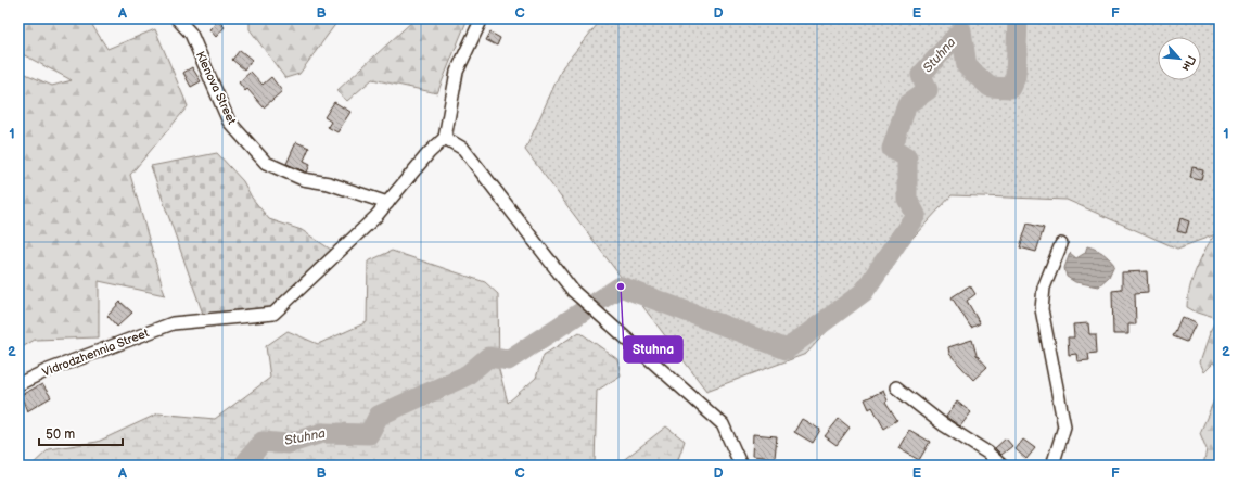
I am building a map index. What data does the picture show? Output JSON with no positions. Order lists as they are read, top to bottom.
{
  "streets": {
    "street": ["Klenova Street", "Vidrodzhennia Street"]
  },
  "crossings": [
    ["Klenova Street", "Vidrodzhennia Street"]
  ],
  "water": ["Stuhna"],
  "places": ["Stuhna"],
  "scale_bar": "50 m",
  "north": "bottom right",
  "grid": {
    "columns": [
      "A",
      "B",
      "C",
      "D",
      "E",
      "F"
    ],
    "rows": ["1", "2"]
  }
}
